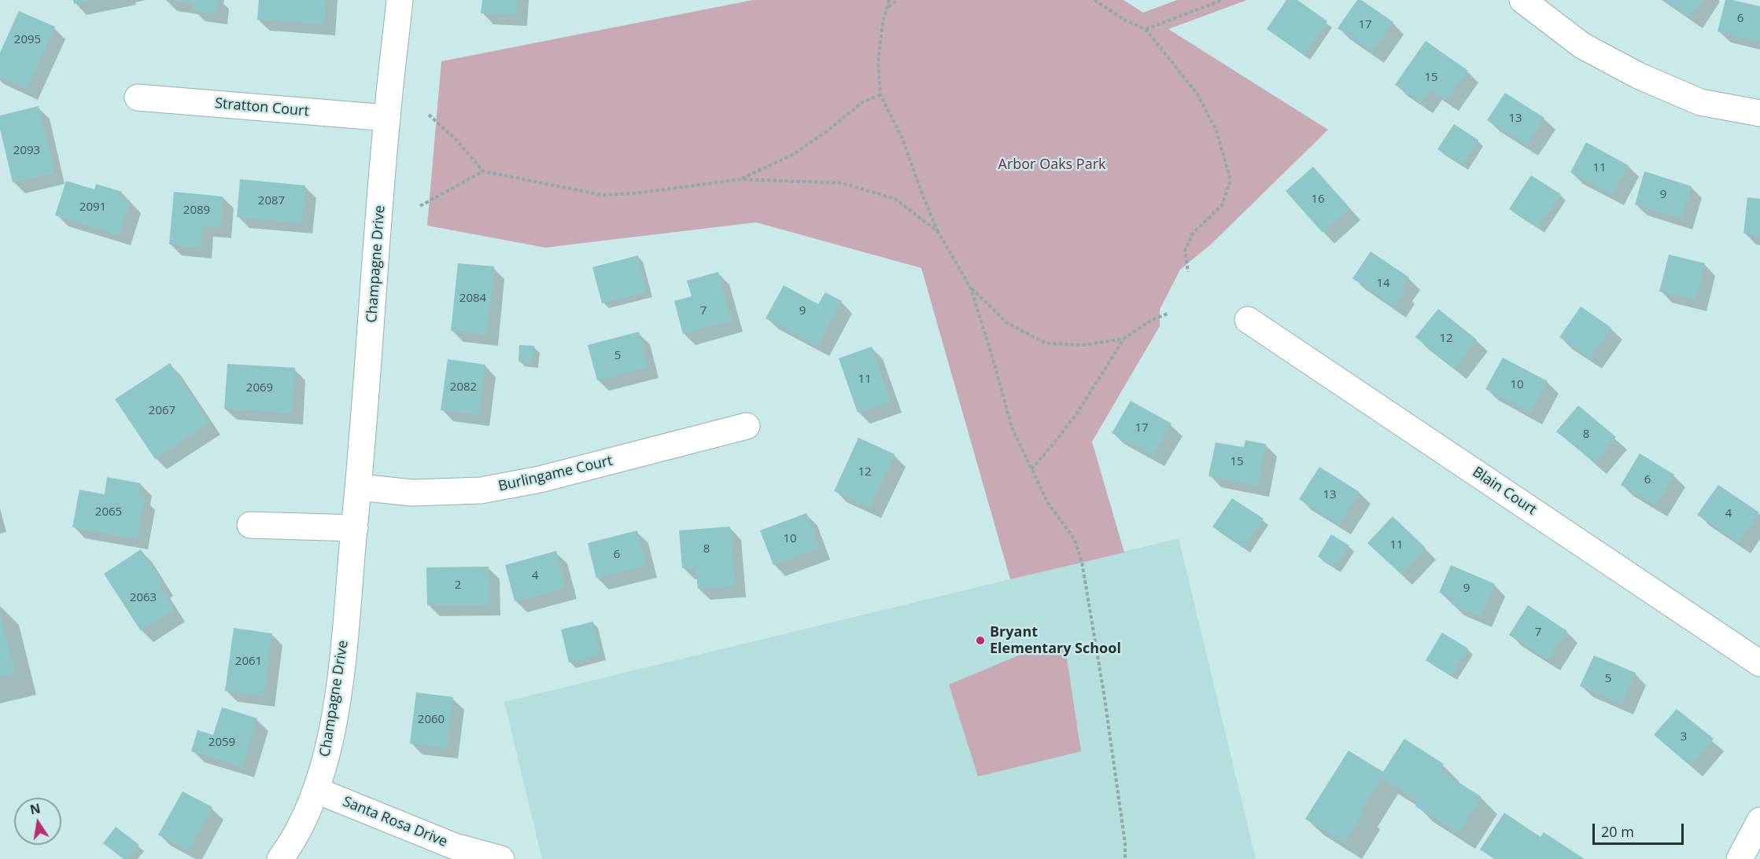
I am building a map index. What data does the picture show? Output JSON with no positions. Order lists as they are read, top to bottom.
{
  "streets": {
    "street": [
      "Stratton Court",
      "Champagne Drive",
      "Burlingame Court",
      "Blain Court",
      "Santa Rosa Drive"
    ]
  },
  "crossings": [
    ["Stratton Court", "Champagne Drive"],
    ["Champagne Drive", "Burlingame Court"],
    ["Champagne Drive", "Santa Rosa Drive"]
  ],
  "parks": ["Arbor Oaks Park"],
  "places": ["Bryant Elementary School"],
  "house_numbers": [
    "6",
    "17",
    "2095",
    "15",
    "13",
    "2093",
    "11",
    "9",
    "16",
    "2087",
    "2091",
    "2089",
    "14",
    "2084",
    "7",
    "9",
    "12",
    "5",
    "11",
    "10",
    "2082",
    "2069",
    "2067",
    "17",
    "8",
    "15",
    "12",
    "6",
    "13",
    "2065",
    "4",
    "10",
    "11",
    "8",
    "6",
    "4",
    "2",
    "9",
    "2063",
    "7",
    "2061",
    "5",
    "2060",
    "3",
    "2059"
  ],
  "scale_bar": "20 m",
  "north": "top"
}
